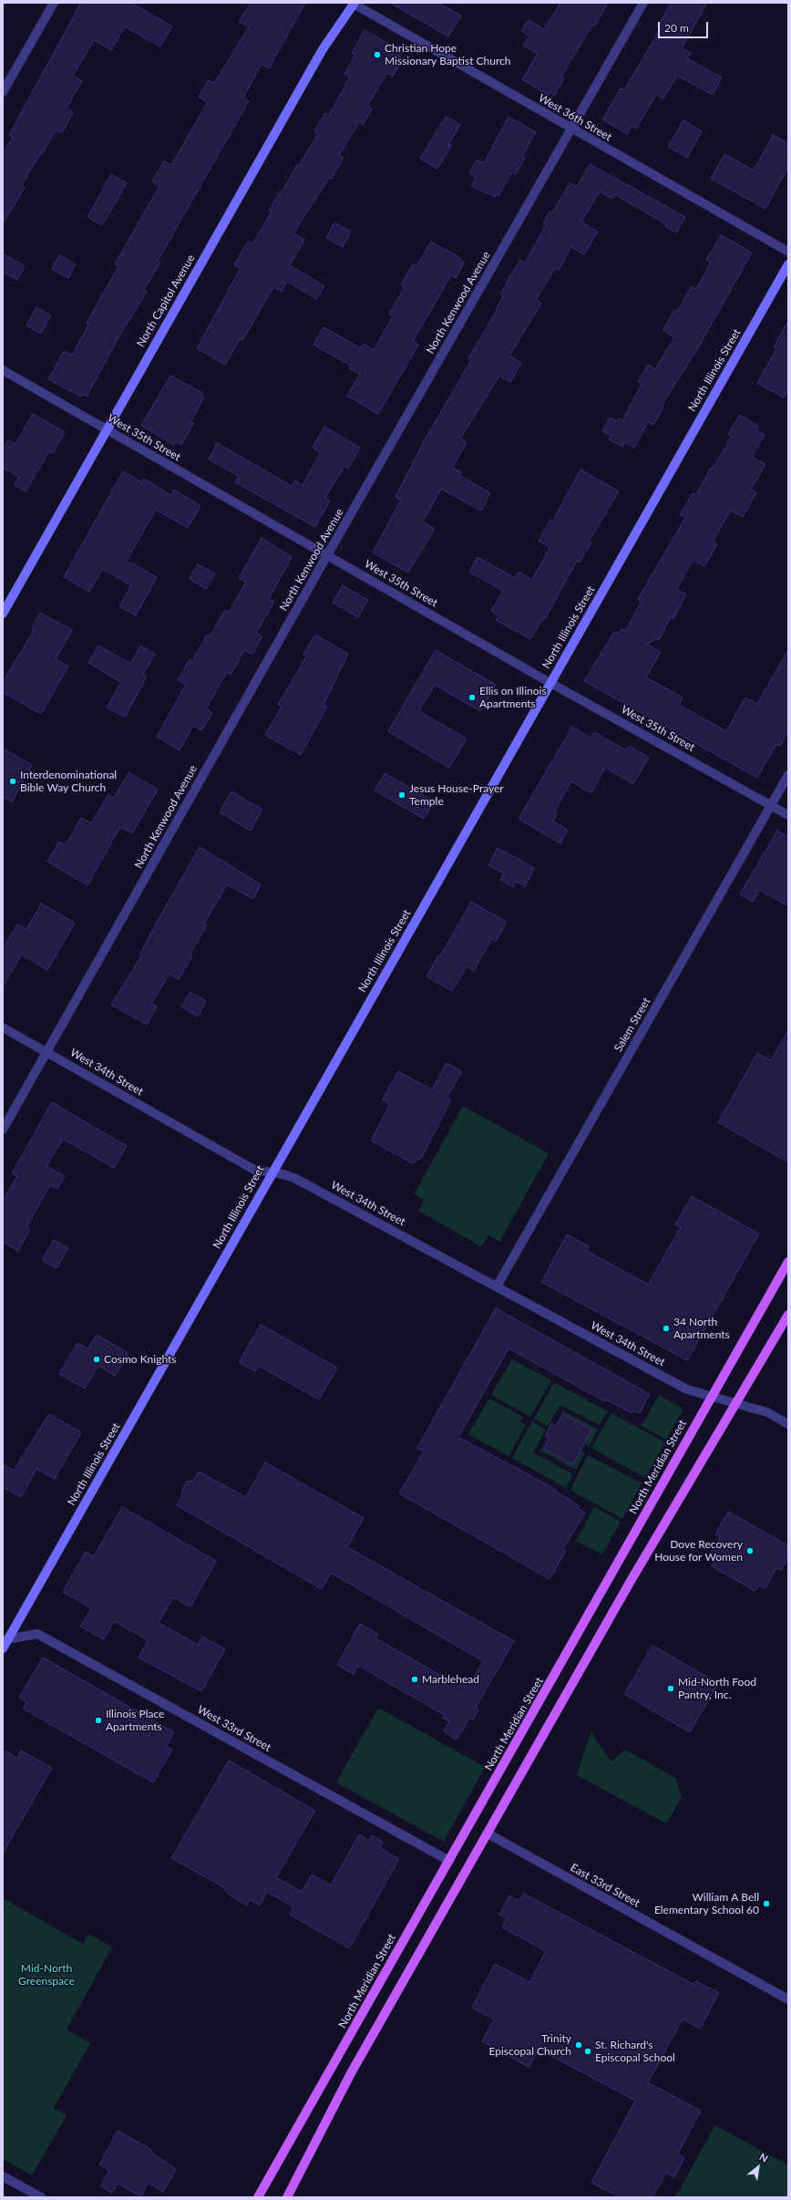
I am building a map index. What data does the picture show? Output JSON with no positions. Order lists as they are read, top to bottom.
{
  "streets": {
    "main road": ["North Capitol Avenue", "North Illinois Street", "North Meridian Street"],
    "street": [
      "West 36th Street",
      "North Kenwood Avenue",
      "West 35th Street",
      "Salem Street",
      "West 34th Street",
      "West 33rd Street",
      "East 33rd Street"
    ]
  },
  "crossings": [
    ["West 36th Street", "North Capitol Avenue"],
    ["West 36th Street", "North Kenwood Avenue"],
    ["North Capitol Avenue", "West 35th Street"],
    ["North Kenwood Avenue", "West 35th Street"],
    ["North Kenwood Avenue", "West 34th Street"],
    ["North Illinois Street", "West 35th Street"],
    ["North Illinois Street", "West 34th Street"],
    ["North Illinois Street", "West 33rd Street"],
    ["West 35th Street", "Salem Street"],
    ["Salem Street", "West 34th Street"],
    ["West 34th Street", "North Meridian Street"],
    ["North Meridian Street", "West 33rd Street"]
  ],
  "parks": ["Mid-North Greenspace"],
  "places": [
    "Christian Hope Missionary Baptist Church",
    "Ellis on Illinois Apartments",
    "Interdenominational Bible Way Church",
    "Jesus House-Prayer Temple",
    "34 North Apartments",
    "Cosmo Knights",
    "Dove Recovery House for Women",
    "Marblehead",
    "Mid-North Food Pantry, Inc.",
    "Illinois Place Apartments",
    "William A Bell Elementary School 60",
    "Trinity Episcopal Church",
    "St. Richard's Episcopal School"
  ],
  "scale_bar": "20 m",
  "north": "top right"
}
